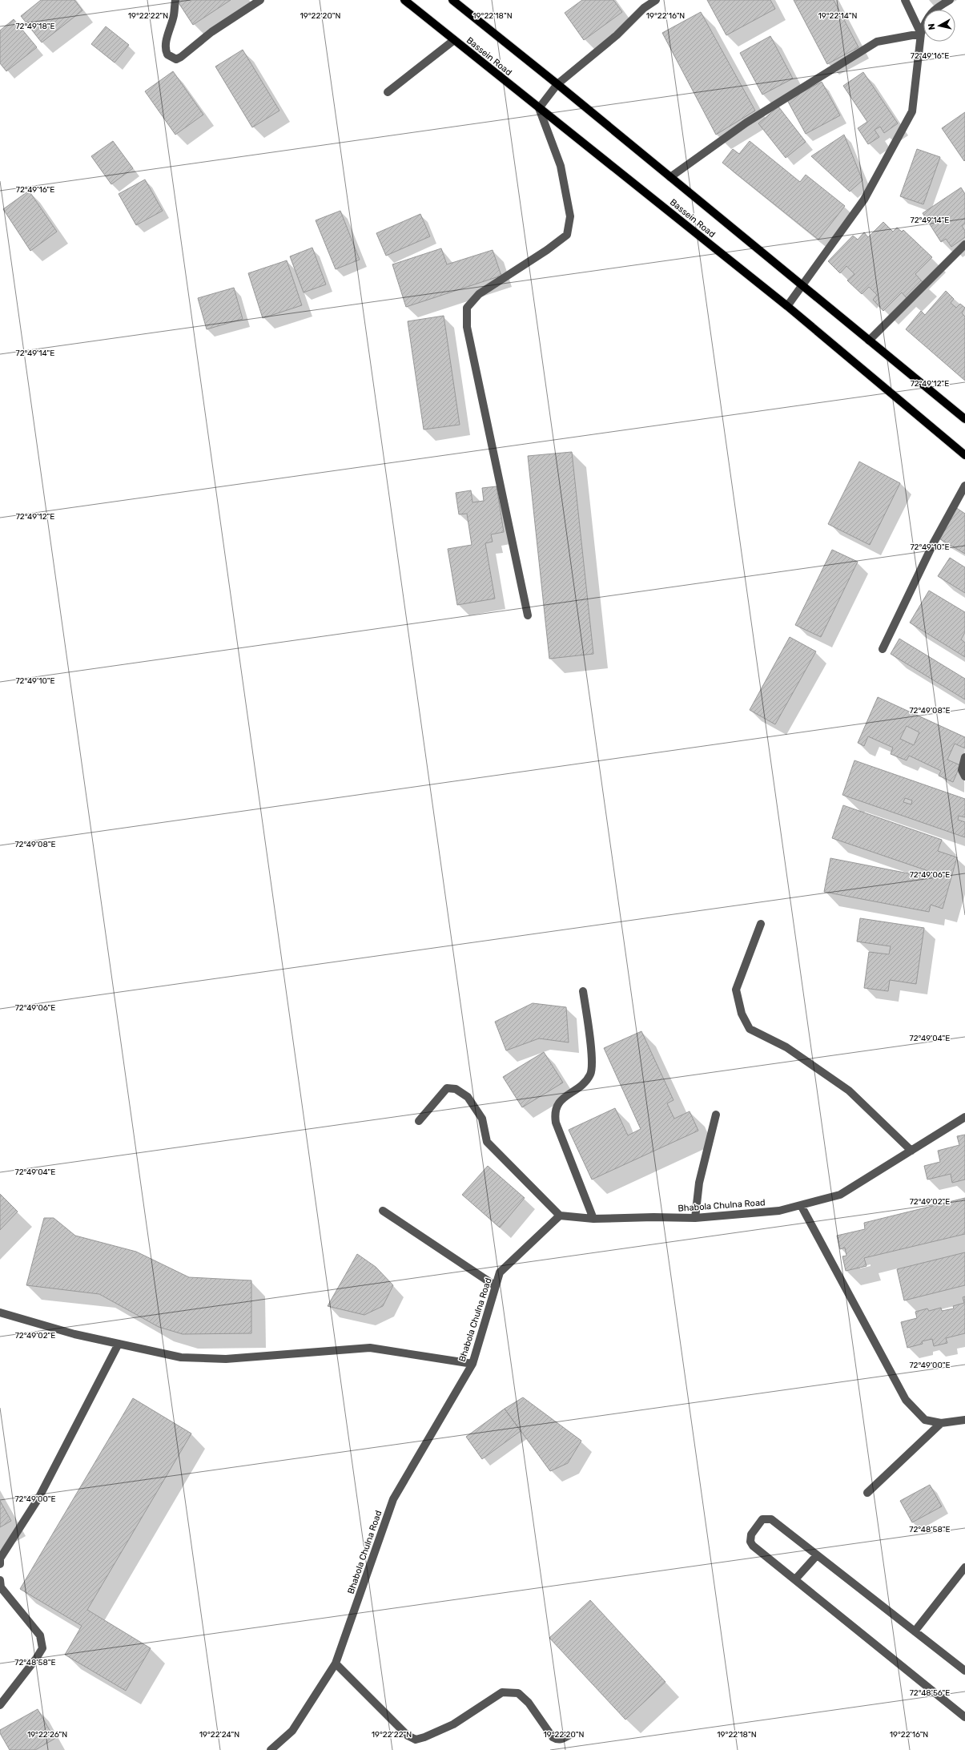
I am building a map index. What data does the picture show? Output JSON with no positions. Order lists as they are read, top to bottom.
{
  "streets": {
    "main road": ["Bassein Road"],
    "street": ["Bhabola Chulna Road"]
  },
  "north": "left",
  "coordinates": [
    "19°22'22\"N",
    "19°22'20\"N",
    "19°22'18\"N",
    "19°22'16\"N",
    "19°22'14\"N",
    "72°49'18\"E",
    "72°49'16\"E",
    "72°49'14\"E",
    "72°49'12\"E",
    "72°49'10\"E",
    "72°49'08\"E",
    "72°49'06\"E",
    "72°49'04\"E",
    "72°49'02\"E",
    "72°49'00\"E",
    "72°48'58\"E",
    "72°48'56\"E",
    "19°22'26\"N",
    "19°22'24\"N"
  ]
}
